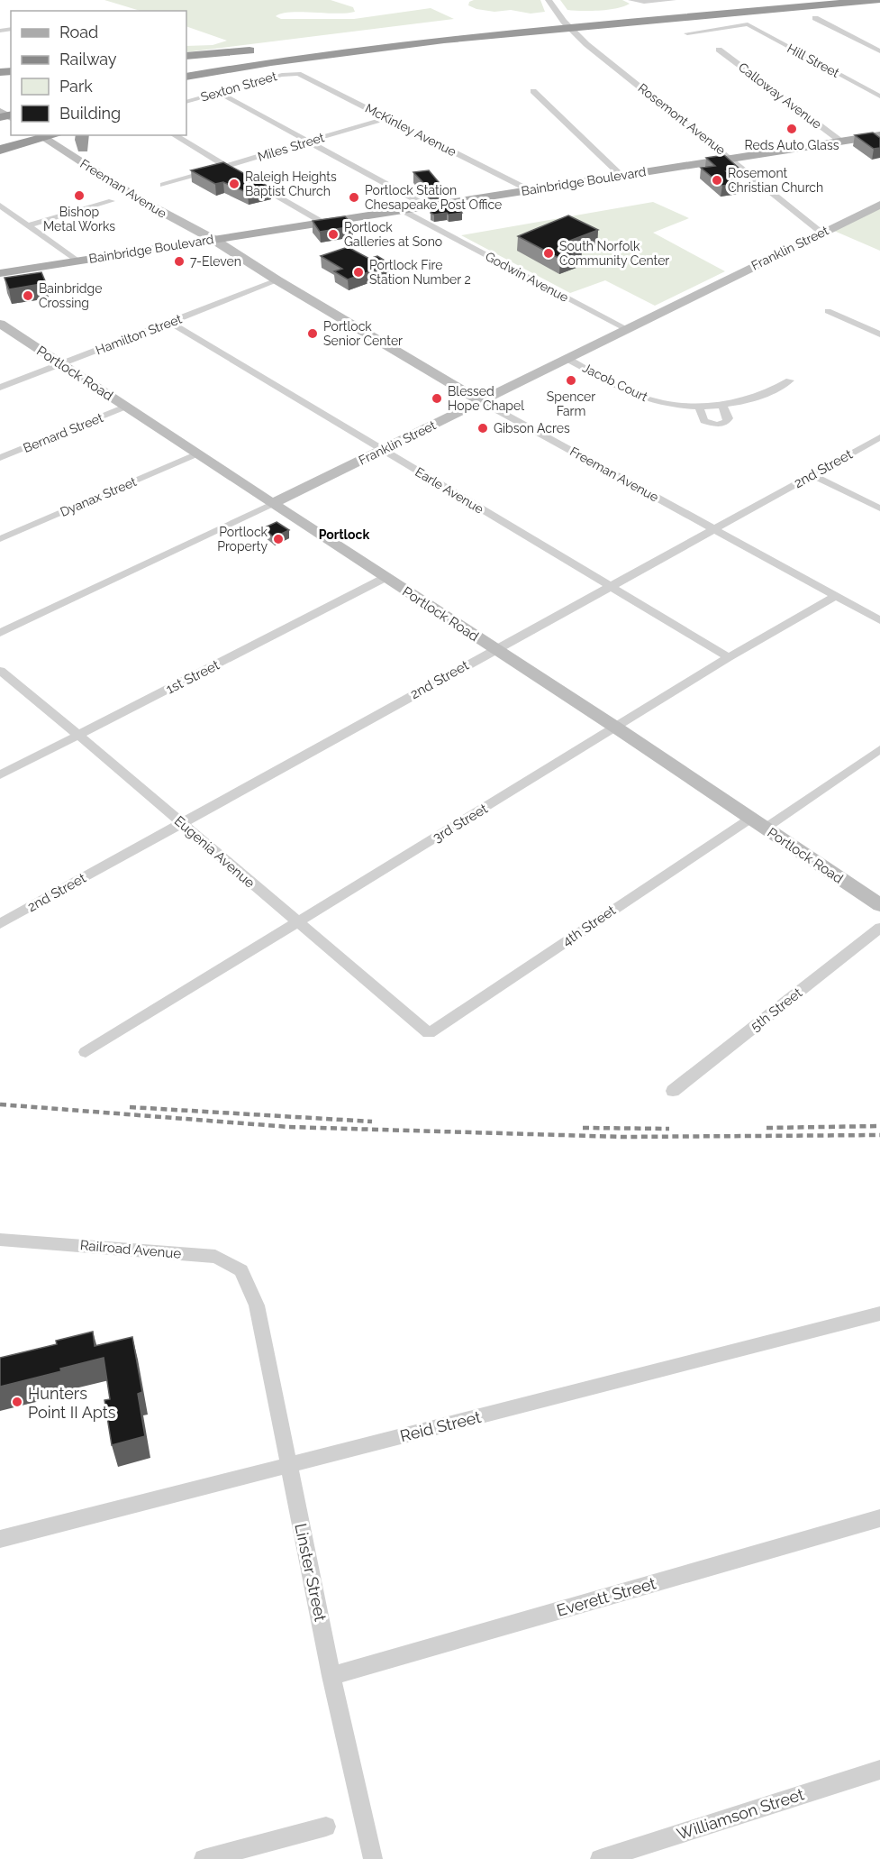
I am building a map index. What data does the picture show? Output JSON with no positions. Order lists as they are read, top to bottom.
{
  "streets": {
    "main road": [
      "Bainbridge Boulevard",
      "Freeman Avenue",
      "Franklin Street",
      "Portlock Road"
    ],
    "street": [
      "Hill Street",
      "Sexton Street",
      "Calloway Avenue",
      "Rosemont Avenue",
      "McKinley Avenue",
      "Miles Street",
      "Godwin Avenue",
      "Hamilton Street",
      "Jacob Court",
      "Bernard Street",
      "2nd Street",
      "Earle Avenue",
      "Dyanax Street",
      "1st Street",
      "3rd Street",
      "Eugenia Avenue",
      "4th Street",
      "5th Street",
      "Railroad Avenue",
      "Reid Street",
      "Linster Street",
      "Everett Street",
      "Williamson Street"
    ]
  },
  "crossings": [
    ["Sexton Street", "McKinley Avenue"],
    ["Calloway Avenue", "Bainbridge Boulevard"],
    ["Rosemont Avenue", "Bainbridge Boulevard"],
    ["Rosemont Avenue", "Franklin Street"],
    ["McKinley Avenue", "Miles Street"],
    ["McKinley Avenue", "Bainbridge Boulevard"],
    ["Bainbridge Boulevard", "Freeman Avenue"],
    ["Bainbridge Boulevard", "Godwin Avenue"],
    ["Freeman Avenue", "Franklin Street"],
    ["Freeman Avenue", "Hamilton Street"],
    ["Freeman Avenue", "2nd Street"],
    ["Freeman Avenue", "3rd Street"],
    ["Franklin Street", "Godwin Avenue"],
    ["Franklin Street", "Portlock Road"],
    ["Franklin Street", "Jacob Court"],
    ["Franklin Street", "Earle Avenue"],
    ["Hamilton Street", "Portlock Road"],
    ["Hamilton Street", "Earle Avenue"],
    ["Portlock Road", "Bernard Street"],
    ["Portlock Road", "2nd Street"],
    ["Portlock Road", "Dyanax Street"],
    ["Portlock Road", "1st Street"],
    ["Portlock Road", "3rd Street"],
    ["Portlock Road", "4th Street"],
    ["2nd Street", "Earle Avenue"],
    ["2nd Street", "Eugenia Avenue"],
    ["Earle Avenue", "3rd Street"],
    ["1st Street", "Eugenia Avenue"],
    ["3rd Street", "Eugenia Avenue"],
    ["Eugenia Avenue", "4th Street"],
    ["Railroad Avenue", "Linster Street"],
    ["Reid Street", "Linster Street"],
    ["Linster Street", "Everett Street"]
  ],
  "districts": ["Portlock"],
  "places": [
    "Reds Auto Glass",
    "Rosemont Christian Church",
    "Raleigh Heights Baptist Church",
    "Bishop Metal Works",
    "Portlock Station Chesapeake Post Office",
    "Portlock Galleries at Sono",
    "South Norfolk Community Center",
    "7-Eleven",
    "Portlock Fire Station Number 2",
    "Bainbridge Crossing",
    "Portlock Senior Center",
    "Spencer Farm",
    "Blessed Hope Chapel",
    "Gibson Acres",
    "Portlock Property",
    "Hunters Point II Apts"
  ],
  "legend": [
    "Road",
    "Railway",
    "Park",
    "Building"
  ]
}
